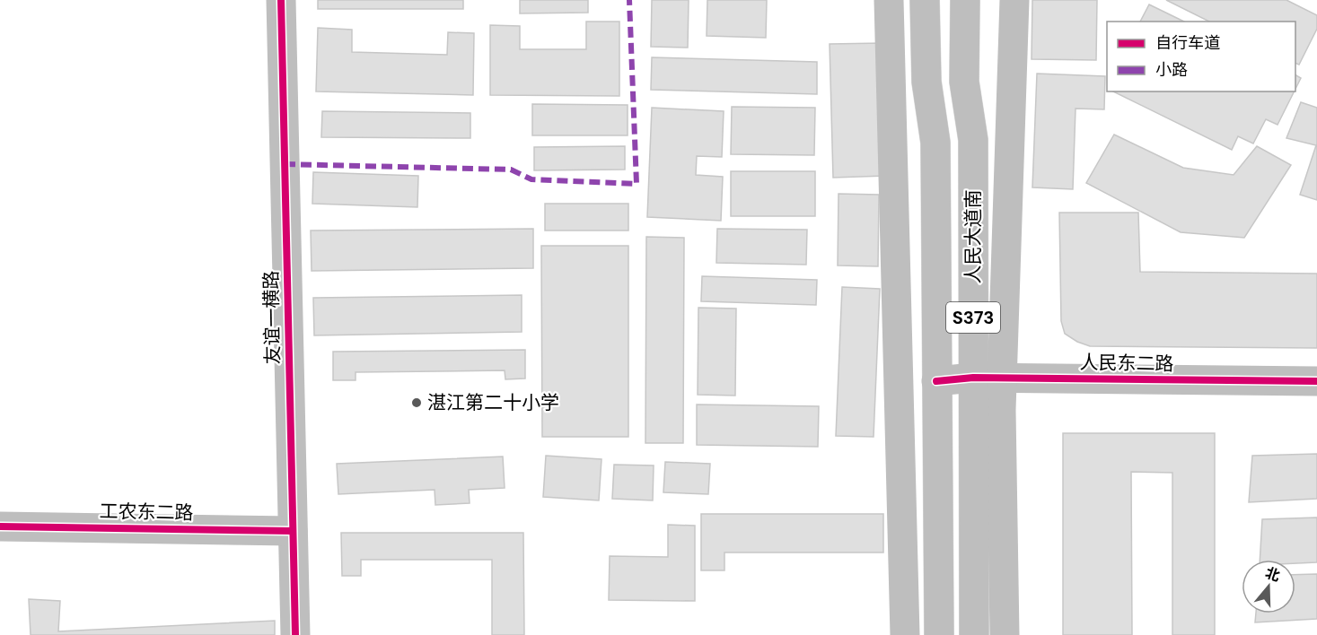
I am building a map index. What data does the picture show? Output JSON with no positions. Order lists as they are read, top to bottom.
{
  "streets": {
    "street": [
      "人民大道南",
      "友谊一横路",
      "S373",
      "人民东二路",
      "工农东二路"
    ]
  },
  "crossings": [
    ["人民大道南", "人民东二路"],
    ["友谊一横路", "工农东二路"]
  ],
  "places": ["湛江第二十小学"],
  "legend": ["自行车道", "小路"],
  "north": "top"
}
